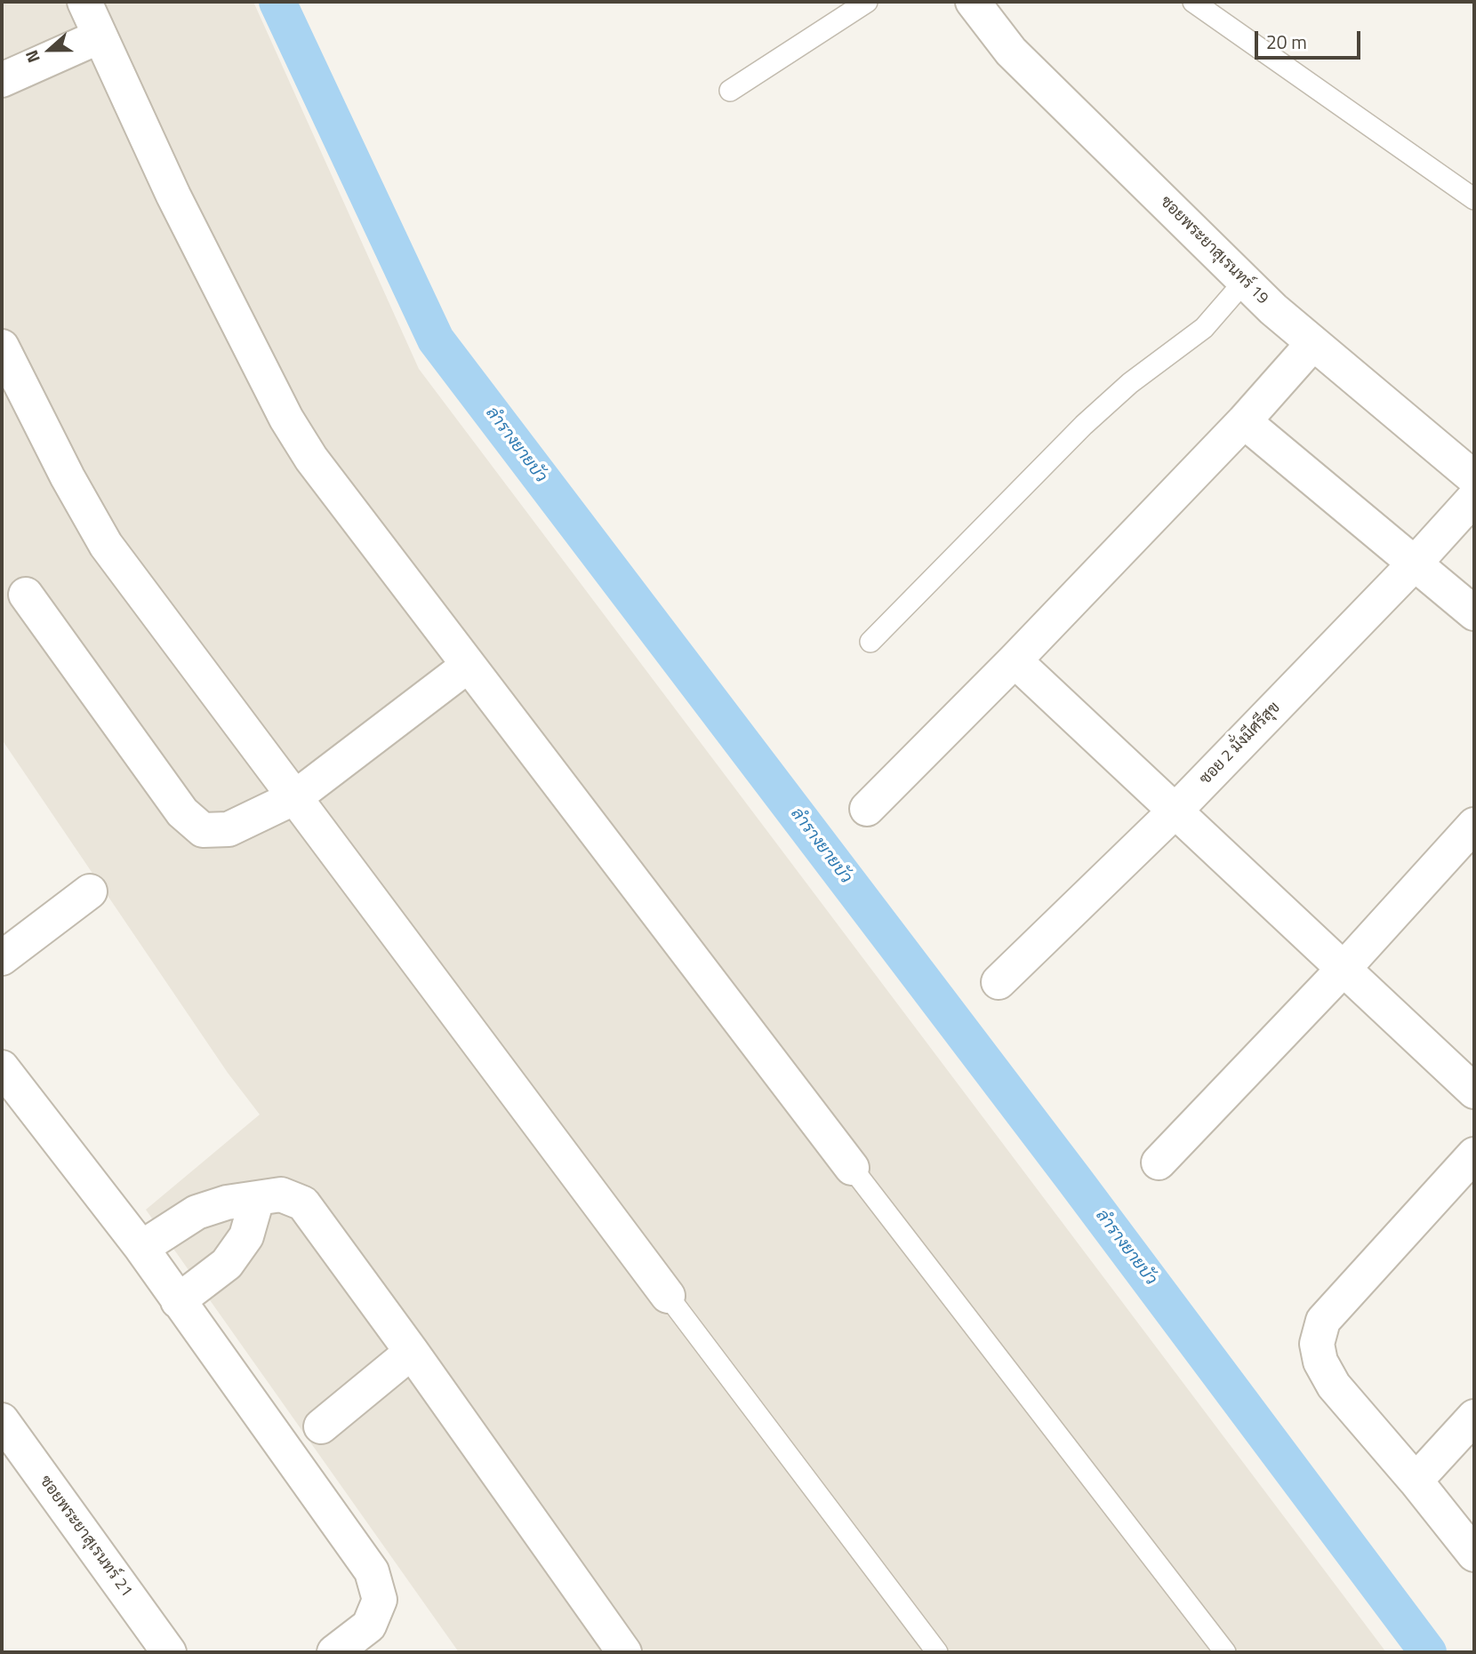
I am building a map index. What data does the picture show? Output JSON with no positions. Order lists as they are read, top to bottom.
{
  "streets": {
    "street": ["ซอยพระยาสุเรนทร์ 19", "ซอย 2 มั่งมีศรีสุข", "ซอยพระยาสุเรนทร์ 21"]
  },
  "water": ["ลำรางยายบัว"],
  "scale_bar": "20 m",
  "north": "left"
}
